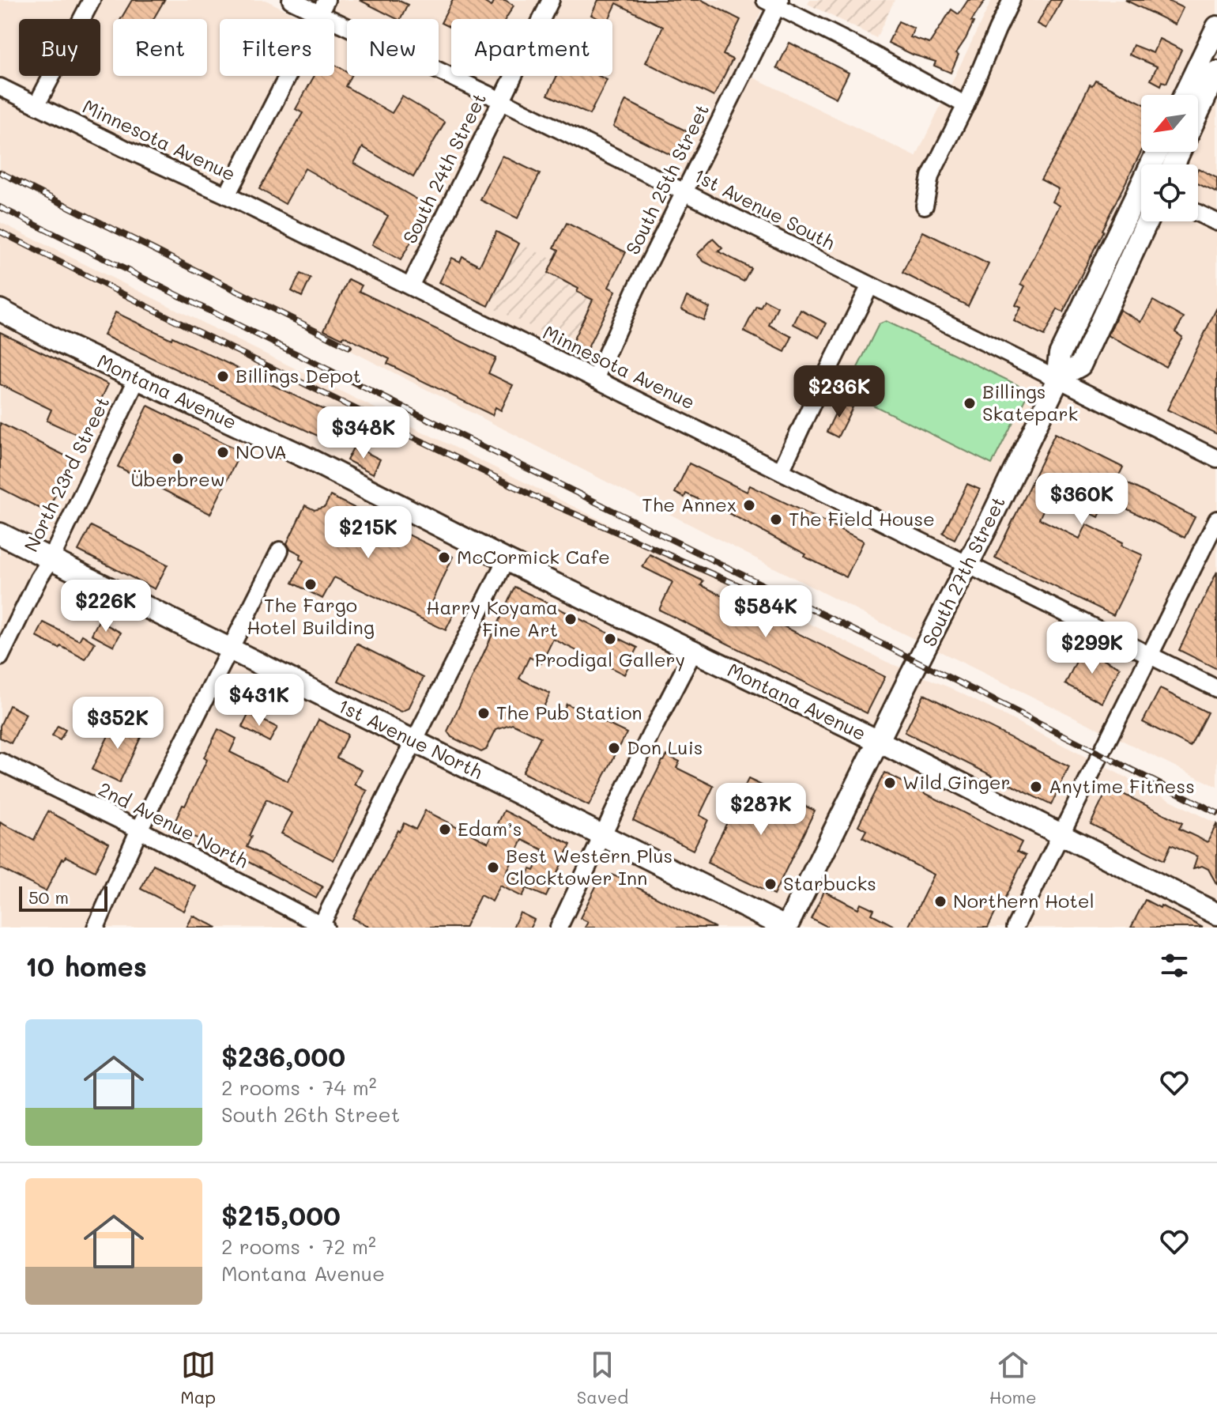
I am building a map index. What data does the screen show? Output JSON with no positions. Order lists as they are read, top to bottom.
{
  "streets": {
    "main road": ["Montana Avenue", "South 27th Street", "1st Avenue North"],
    "street": [
      "Minnesota Avenue",
      "South 24th Street",
      "South 25th Street",
      "1st Avenue South",
      "North 23rd Street",
      "2nd Avenue North"
    ]
  },
  "crossings": [
    ["Minnesota Avenue", "South 24th Street"],
    ["Minnesota Avenue", "South 25th Street"],
    ["Minnesota Avenue", "South 27th Street"],
    ["South 24th Street", "1st Avenue South"],
    ["South 25th Street", "1st Avenue South"],
    ["1st Avenue South", "South 27th Street"],
    ["Montana Avenue", "North 23rd Street"],
    ["Montana Avenue", "South 27th Street"],
    ["North 23rd Street", "1st Avenue North"],
    ["South 27th Street", "1st Avenue North"]
  ],
  "places": [
    "Billings Depot",
    "Billings Skatepark",
    "NOVA",
    "Überbrew",
    "The Annex",
    "The Field House",
    "McCormick Cafe",
    "The Fargo Hotel Building",
    "Harry Koyama Fine Art",
    "Prodigal Gallery",
    "The Pub Station",
    "Don Luis",
    "Wild Ginger",
    "Anytime Fitness",
    "Edam’s",
    "Best Western Plus Clocktower Inn",
    "Starbucks",
    "Northern Hotel"
  ],
  "scale_bar": "50 m",
  "north": "bottom left",
  "page": {
    "chip": [
      "Buy",
      "Rent",
      "Filters",
      "New",
      "Apartment"
    ],
    "price": [
      "$236K",
      "$348K",
      "$360K",
      "$215K",
      "$226K",
      "$584K",
      "$299K",
      "$431K",
      "$352K",
      "$287K"
    ],
    "scale": "50 m",
    "heading": "10 homes",
    "list": [
      {
        "name": "$236,000",
        "note": "2 rooms · 74 m² · South 26th Street"
      },
      {
        "name": "$215,000",
        "note": "2 rooms · 72 m² · Montana Avenue"
      }
    ],
    "tabs": ["Map", "Saved", "Home"]
  }
}
